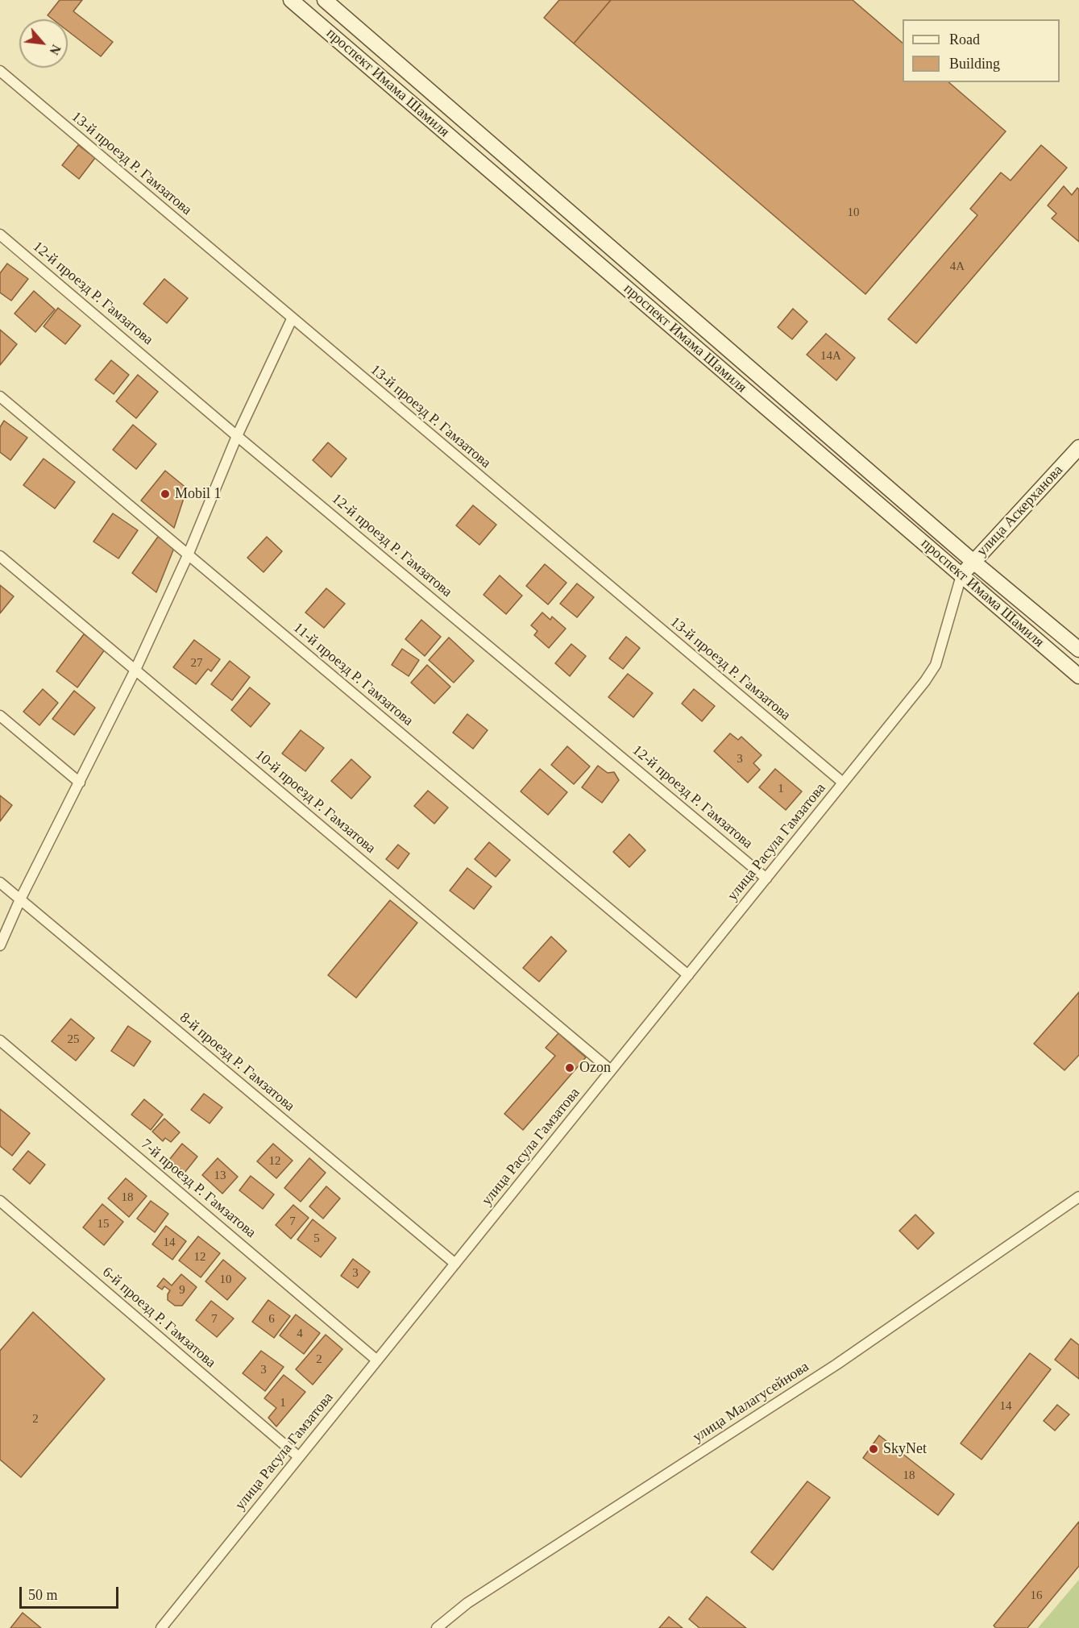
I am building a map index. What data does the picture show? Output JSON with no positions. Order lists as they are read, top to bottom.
{
  "streets": {
    "main road": ["проспект Имама Шамиля", "улица Аскерханова"],
    "street": [
      "13-й проезд Р. Гамзатова",
      "12-й проезд Р. Гамзатова",
      "11-й проезд Р. Гамзатова",
      "10-й проезд Р. Гамзатова",
      "улица Расула Гамзатова",
      "8-й проезд Р. Гамзатова",
      "7-й проезд Р. Гамзатова",
      "6-й проезд Р. Гамзатова",
      "улица Малагусейнова"
    ]
  },
  "crossings": [
    ["проспект Имама Шамиля", "улица Аскерханова"],
    ["проспект Имама Шамиля", "улица Расула Гамзатова"],
    ["13-й проезд Р. Гамзатова", "улица Расула Гамзатова"],
    ["12-й проезд Р. Гамзатова", "улица Расула Гамзатова"],
    ["улица Аскерханова", "улица Расула Гамзатова"],
    ["11-й проезд Р. Гамзатова", "улица Расула Гамзатова"],
    ["10-й проезд Р. Гамзатова", "улица Расула Гамзатова"],
    ["улица Расула Гамзатова", "8-й проезд Р. Гамзатова"],
    ["улица Расула Гамзатова", "7-й проезд Р. Гамзатова"],
    ["улица Расула Гамзатова", "6-й проезд Р. Гамзатова"]
  ],
  "places": ["Mobil 1", "Ozon", "SkyNet"],
  "house_numbers": [
    "10",
    "4А",
    "14А",
    "27",
    "3",
    "1",
    "25",
    "12",
    "13",
    "18",
    "7",
    "15",
    "5",
    "14",
    "12",
    "3",
    "10",
    "9",
    "7",
    "6",
    "4",
    "2",
    "3",
    "1",
    "14",
    "2",
    "18",
    "16"
  ],
  "legend": ["Road", "Building"],
  "scale_bar": "50 m",
  "north": "bottom right"
}
